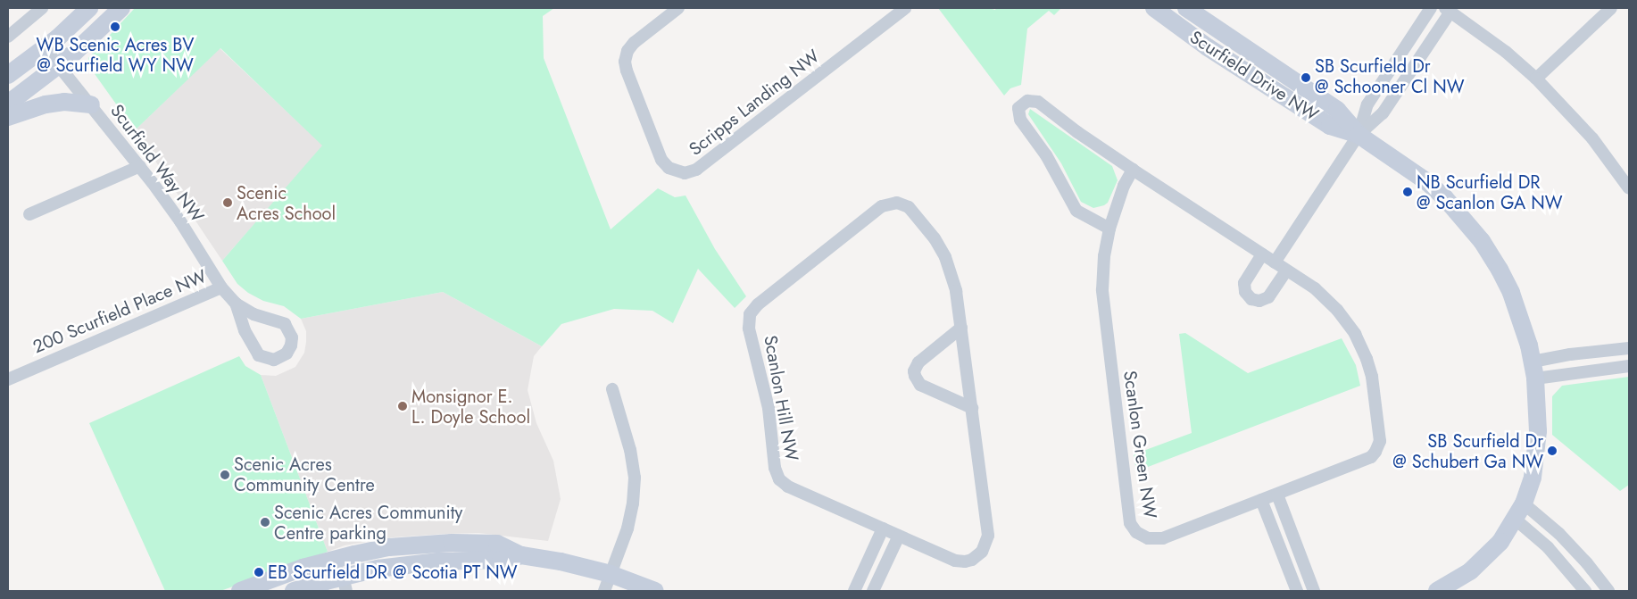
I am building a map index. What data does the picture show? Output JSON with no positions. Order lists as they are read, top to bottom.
{
  "streets": {
    "street": [
      "Scurfield Drive NW",
      "Scripps Landing NW",
      "Scurfield Way NW",
      "200 Scurfield Place NW",
      "Scanlon Hill NW",
      "Scanlon Green NW"
    ]
  },
  "crossings": [
    ["Scurfield Way NW", "200 Scurfield Place NW"]
  ],
  "places": [
    "WB Scenic Acres BV @ Scurfield WY NW",
    "SB Scurfield Dr @ Schooner Cl NW",
    "NB Scurfield DR @ Scanlon GA NW",
    "Scenic Acres School",
    "Monsignor E. L. Doyle School",
    "SB Scurfield Dr @ Schubert Ga NW",
    "Scenic Acres Community Centre",
    "Scenic Acres Community Centre parking",
    "EB Scurfield DR @ Scotia PT NW"
  ]
}
